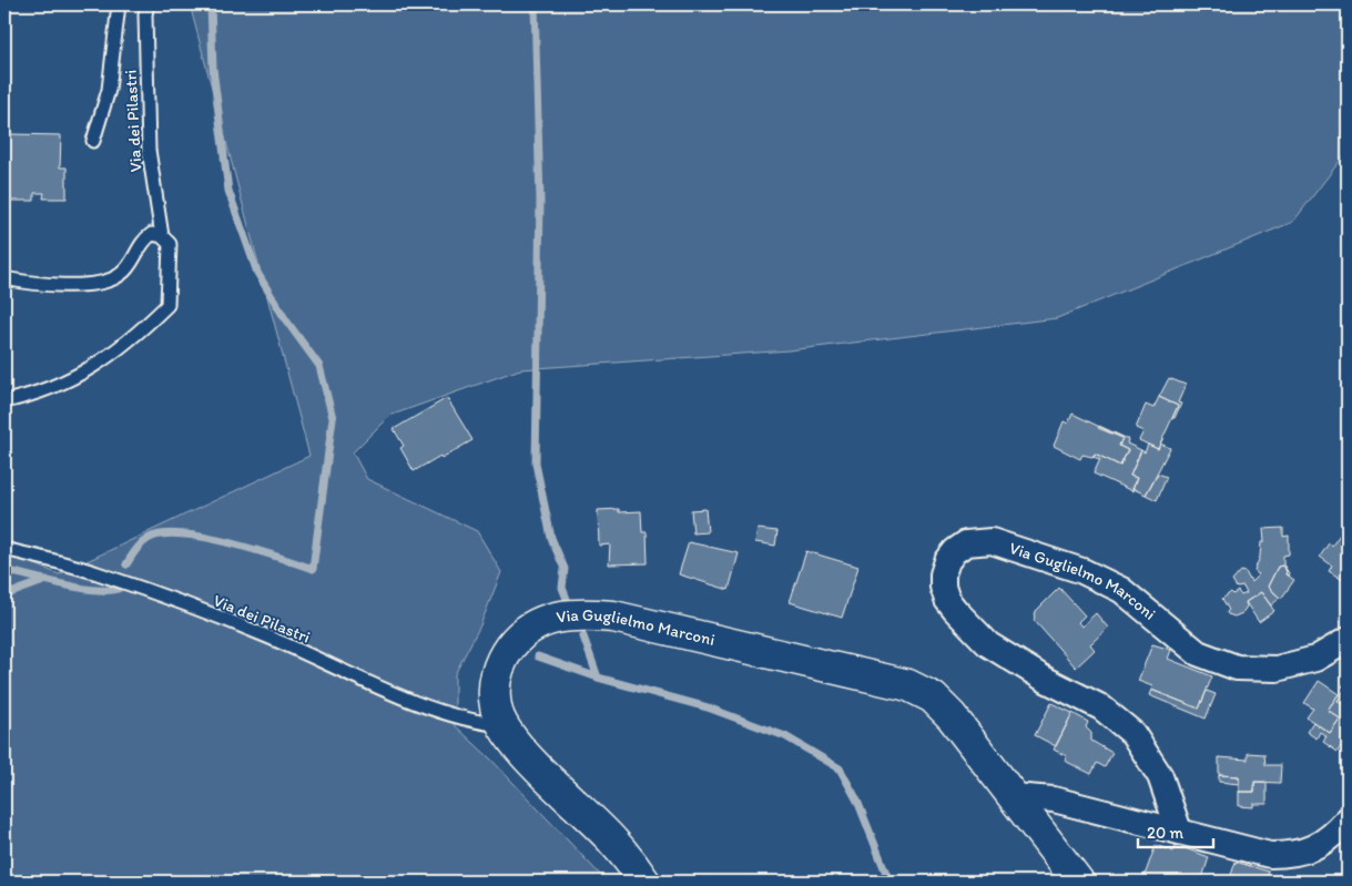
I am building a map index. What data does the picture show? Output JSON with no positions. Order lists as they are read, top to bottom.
{
  "streets": {
    "street": ["Via Guglielmo Marconi"],
    "lane": ["Via dei Pilastri"]
  },
  "crossings": [
    ["Via dei Pilastri", "Via Guglielmo Marconi"]
  ],
  "scale_bar": "20 m"
}
